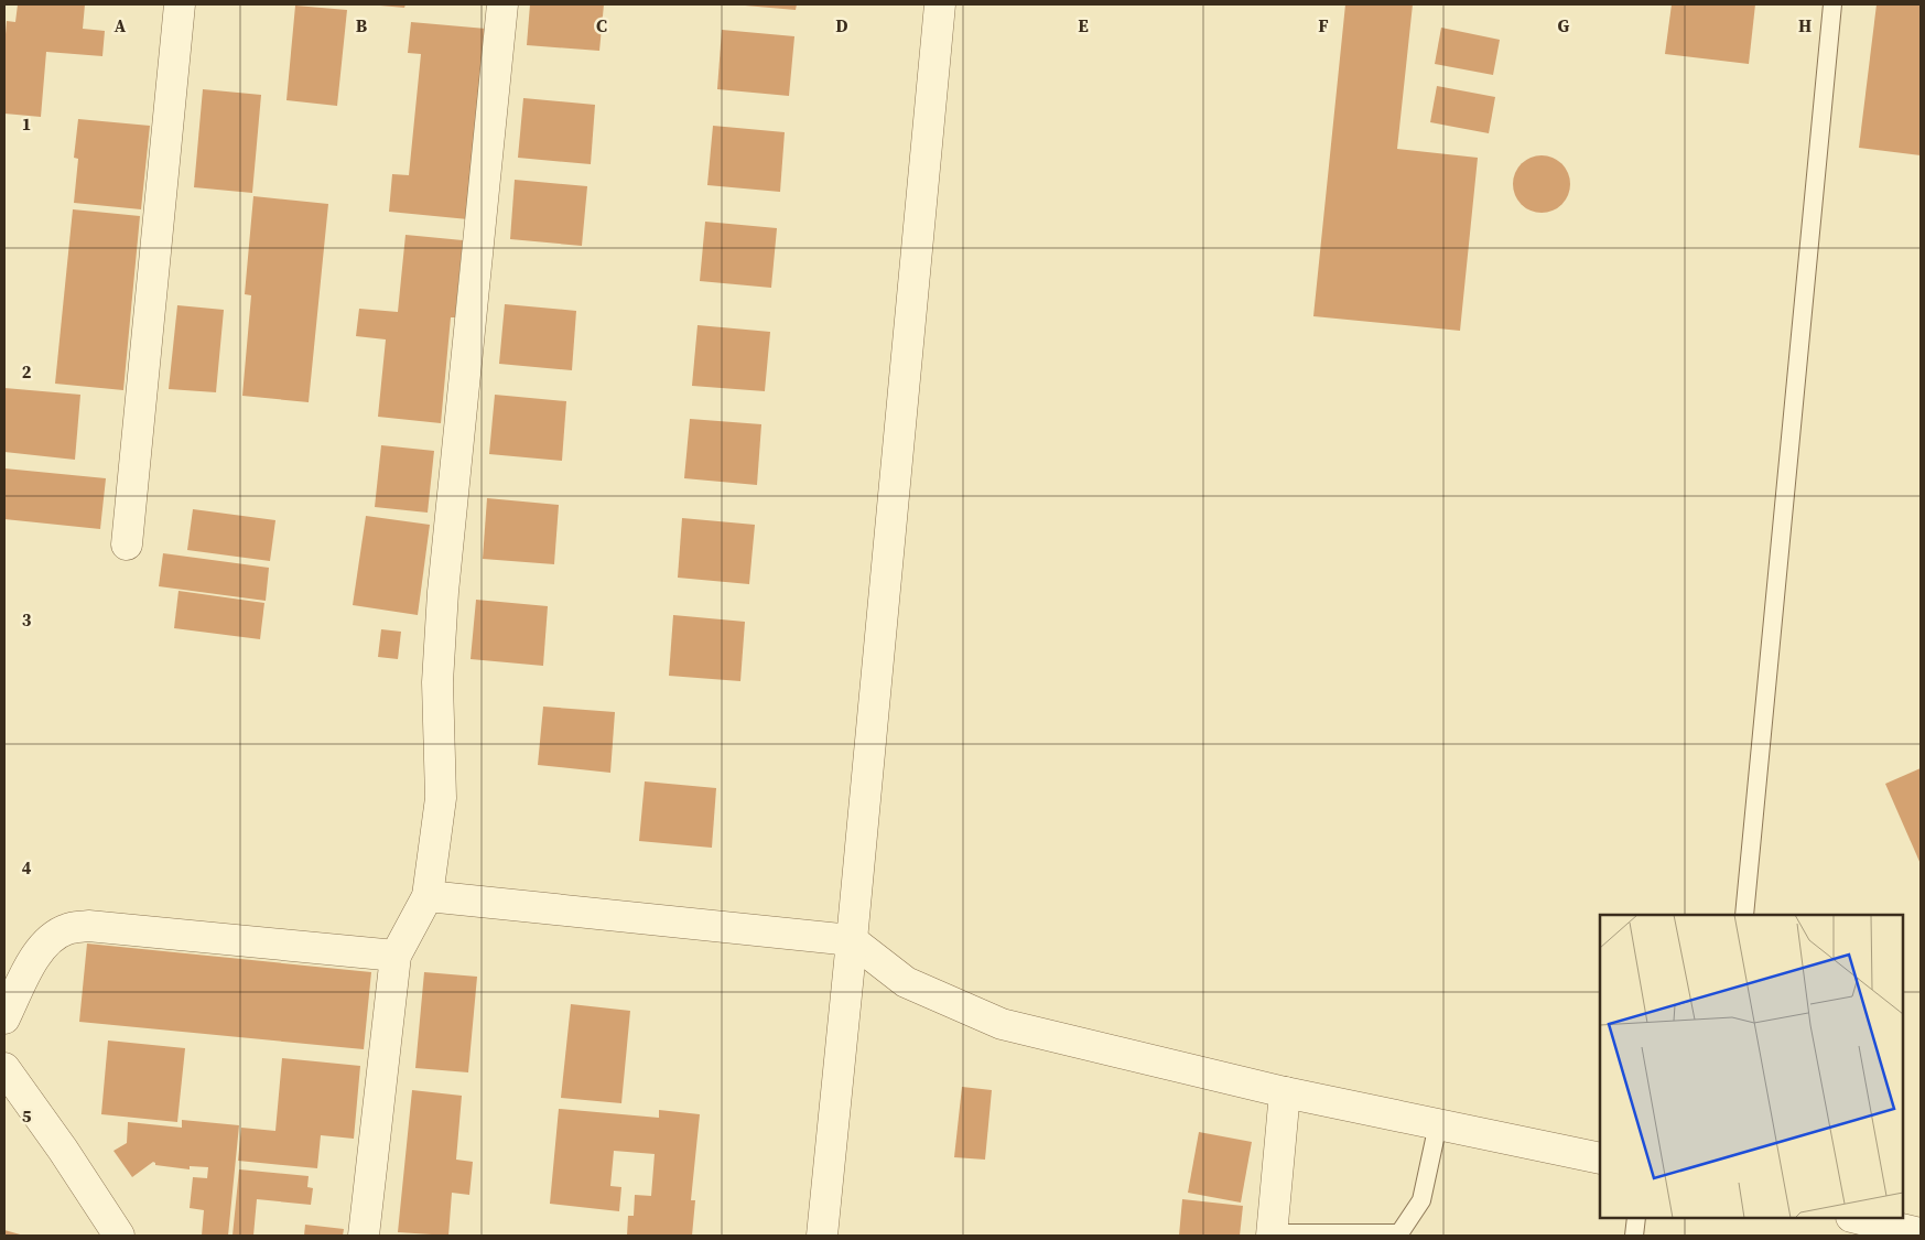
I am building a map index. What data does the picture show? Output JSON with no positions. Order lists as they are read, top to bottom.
{
  "grid": {
    "columns": [
      "A",
      "B",
      "C",
      "D",
      "E",
      "F",
      "G",
      "H"
    ],
    "rows": [
      "1",
      "2",
      "3",
      "4",
      "5"
    ]
  }
}
